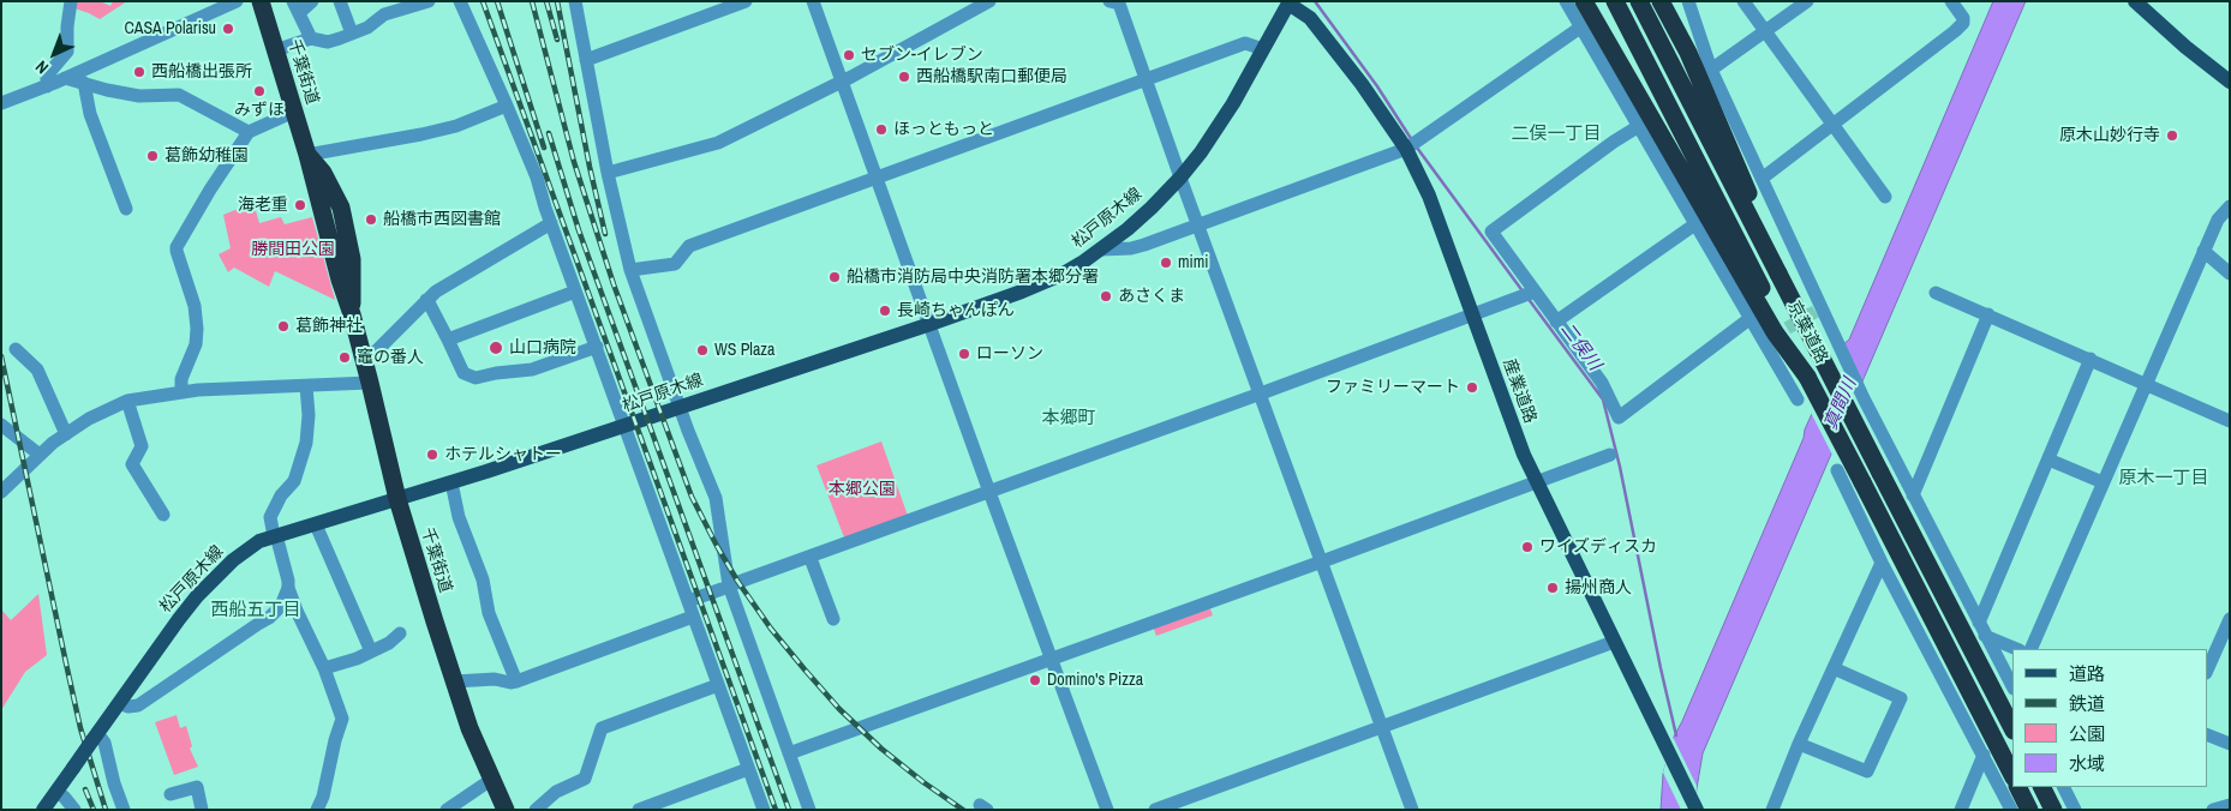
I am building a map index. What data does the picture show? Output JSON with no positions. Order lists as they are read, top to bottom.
{
  "streets": {
    "highway": ["千葉街道", "京葉道路"],
    "main road": ["松戸原木線", "産業道路"]
  },
  "crossings": [
    ["千葉街道", "松戸原木線"],
    ["松戸原木線", "産業道路"]
  ],
  "districts": [
    "二俣一丁目",
    "本郷町",
    "原木一丁目",
    "西船五丁目"
  ],
  "water": ["二俣川", "真間川"],
  "parks": ["勝間田公園", "本郷公園"],
  "places": [
    "CASA Polarisu",
    "セブン-イレブン",
    "西船橋出張所",
    "西船橋駅南口郵便局",
    "みずほ",
    "ほっともっと",
    "原木山妙行寺",
    "葛飾幼稚園",
    "海老重",
    "船橋市西図書館",
    "mimi",
    "船橋市消防局中央消防署本郷分署",
    "あさくま",
    "長崎ちゃんぽん",
    "葛飾神社",
    "山口病院",
    "WS Plaza",
    "ローソン",
    "竈の番人",
    "ファミリーマート",
    "ホテルシャトー",
    "ワイズディスカ",
    "揚州商人",
    "Domino's Pizza"
  ],
  "legend": [
    "道路",
    "鉄道",
    "公園",
    "水域"
  ],
  "north": "bottom left"
}
